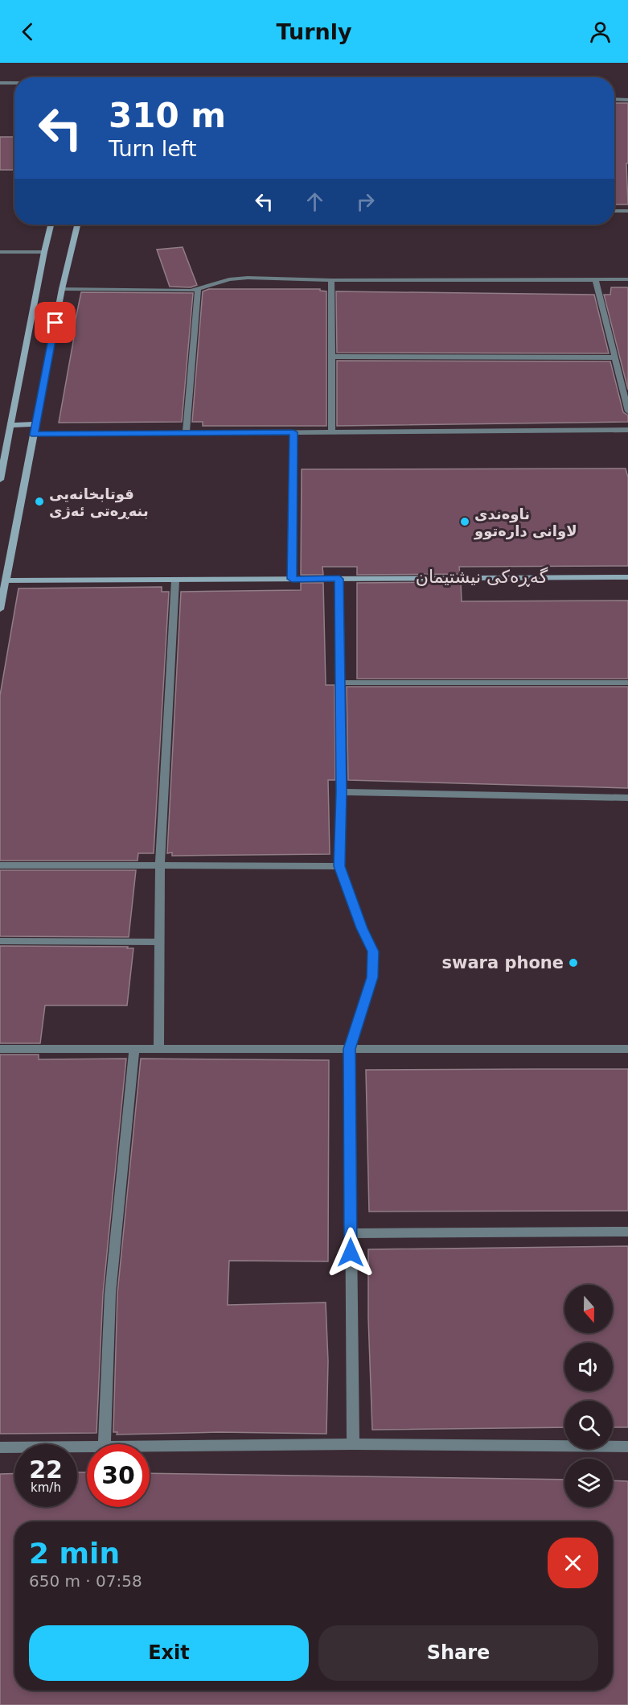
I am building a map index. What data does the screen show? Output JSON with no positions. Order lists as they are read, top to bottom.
{
  "districts": ["گەڕەکی نیشتیمان"],
  "places": ["قوتابخانەیی بنەڕەتی ئەژی", "ناوەندی لاوانی دارەتوو", "swara phone"],
  "north": "bottom",
  "page": {
    "header": "Turnly",
    "turn": ["310 m", "Turn left"],
    "speed": "22 km/h",
    "limit": "30",
    "heading": ["2 min", "650 m · 07:58"],
    "buttons": ["Exit", "Share"]
  }
}
